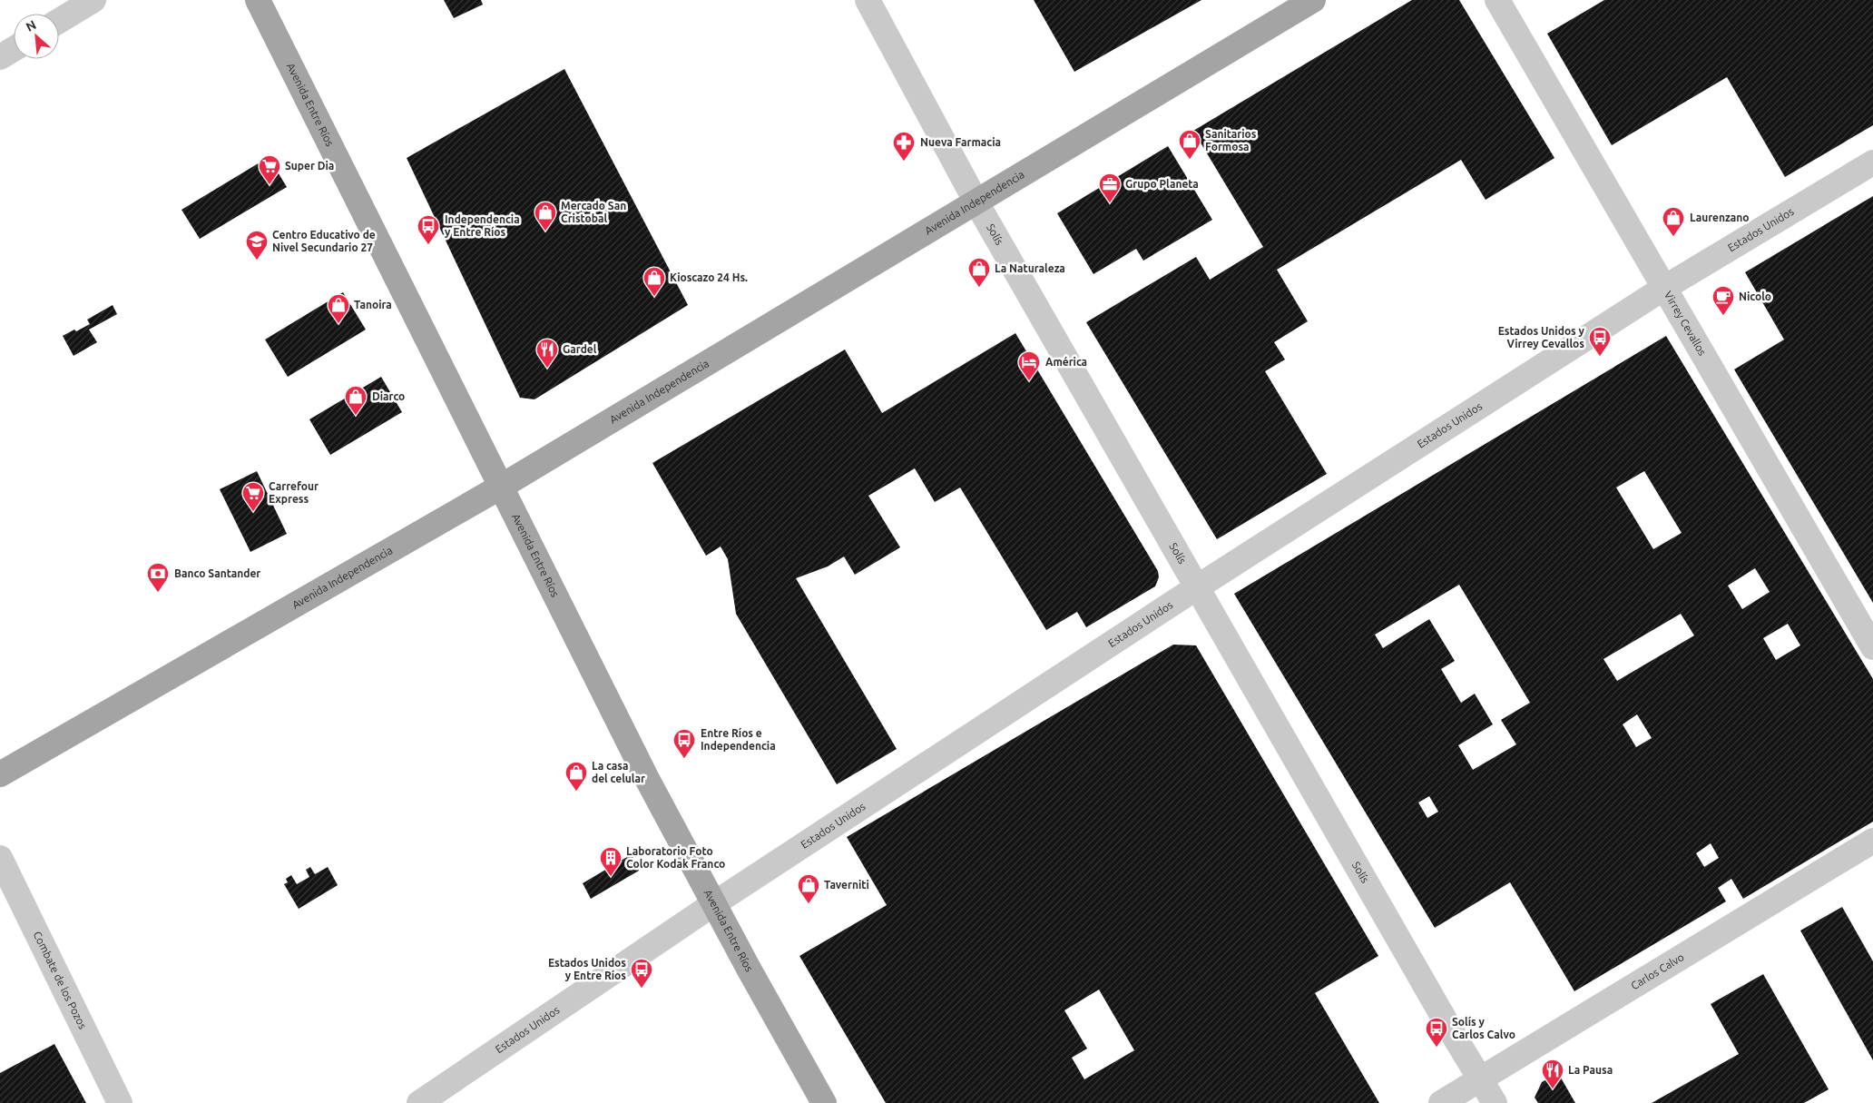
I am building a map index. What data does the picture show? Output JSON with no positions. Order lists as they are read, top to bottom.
{
  "streets": {
    "main road": ["Avenida Entre Ríos", "Avenida Independencia"],
    "street": [
      "Estados Unidos",
      "Solís",
      "Virrey Cevallos",
      "Carlos Calvo",
      "Combate de los Pozos"
    ]
  },
  "crossings": [
    ["Avenida Entre Ríos", "Avenida Independencia"],
    ["Avenida Entre Ríos", "Estados Unidos"],
    ["Avenida Independencia", "Solís"],
    ["Estados Unidos", "Solís"],
    ["Estados Unidos", "Virrey Cevallos"],
    ["Solís", "Carlos Calvo"]
  ],
  "places": {
    "shop": [
      "Sanitarios Formosa",
      "Mercado San Cristobal",
      "Laurenzano",
      "La Naturaleza",
      "Kioscazo 24 Hs.",
      "Tanoira",
      "Diarco",
      "La casa del celular",
      "Taverniti"
    ],
    "pharmacy": ["Nueva Farmacia"],
    "supermarket": ["Super Dia", "Carrefour Express"],
    "office": ["Grupo Planeta"],
    "bus stop": [
      "Independencia y Entre Ríos",
      "Estados Unidos y Virrey Cevallos",
      "Entre Ríos e Independencia",
      "Estados Unidos y Entre Ríos",
      "Solís y Carlos Calvo"
    ],
    "school or university": ["Centro Educativo de Nivel Secundario 27"],
    "cafe": ["Nicolo"],
    "restaurant": ["Gardel", "La Pausa"],
    "hotel": ["América"],
    "bank": ["Banco Santander"],
    "building": ["Laboratorio Foto Color Kodak Franco"]
  },
  "north": "top left"
}
